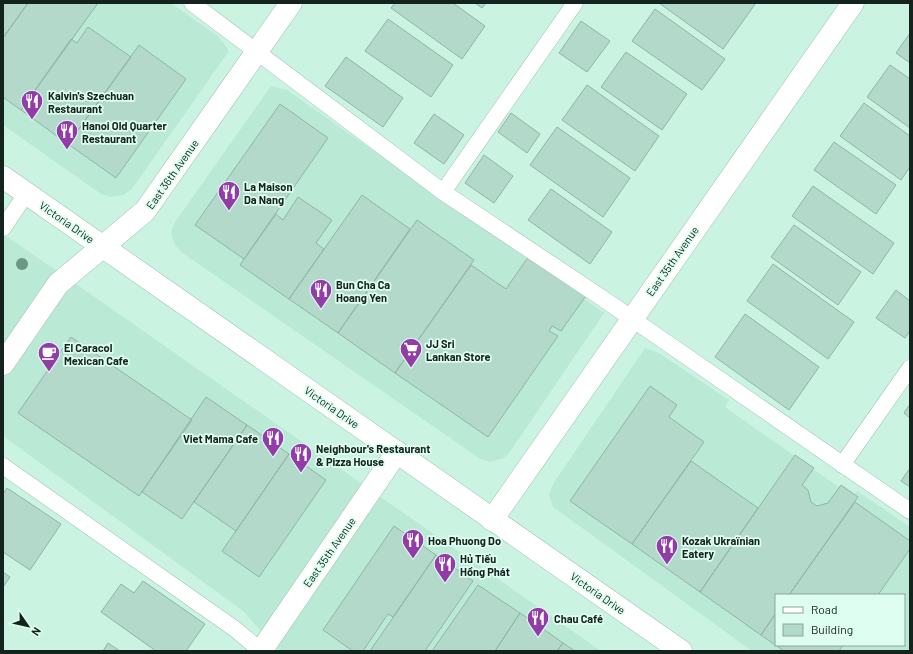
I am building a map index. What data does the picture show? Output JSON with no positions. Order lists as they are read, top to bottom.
{
  "streets": {
    "street": ["East 36th Avenue", "Victoria Drive", "East 35th Avenue"]
  },
  "crossings": [
    ["East 36th Avenue", "Victoria Drive"],
    ["Victoria Drive", "East 35th Avenue"]
  ],
  "places": {
    "restaurant": [
      "Kalvin's Szechuan Restaurant",
      "Hanoi Old Quarter Restaurant",
      "La Maison Da Nang",
      "Bun Cha Ca Hoang Yen",
      "Viet Mama Cafe",
      "Neighbour's Restaurant & Pizza House",
      "Hoa Phuong Do",
      "Kozak Ukraїnian Eatery",
      "Hủ Tiếu Hồng Phát",
      "Chau Café"
    ],
    "supermarket": ["JJ Sri Lankan Store"],
    "cafe": ["El Caracol Mexican Cafe"]
  },
  "legend": ["Road", "Building"],
  "north": "bottom right"
}
